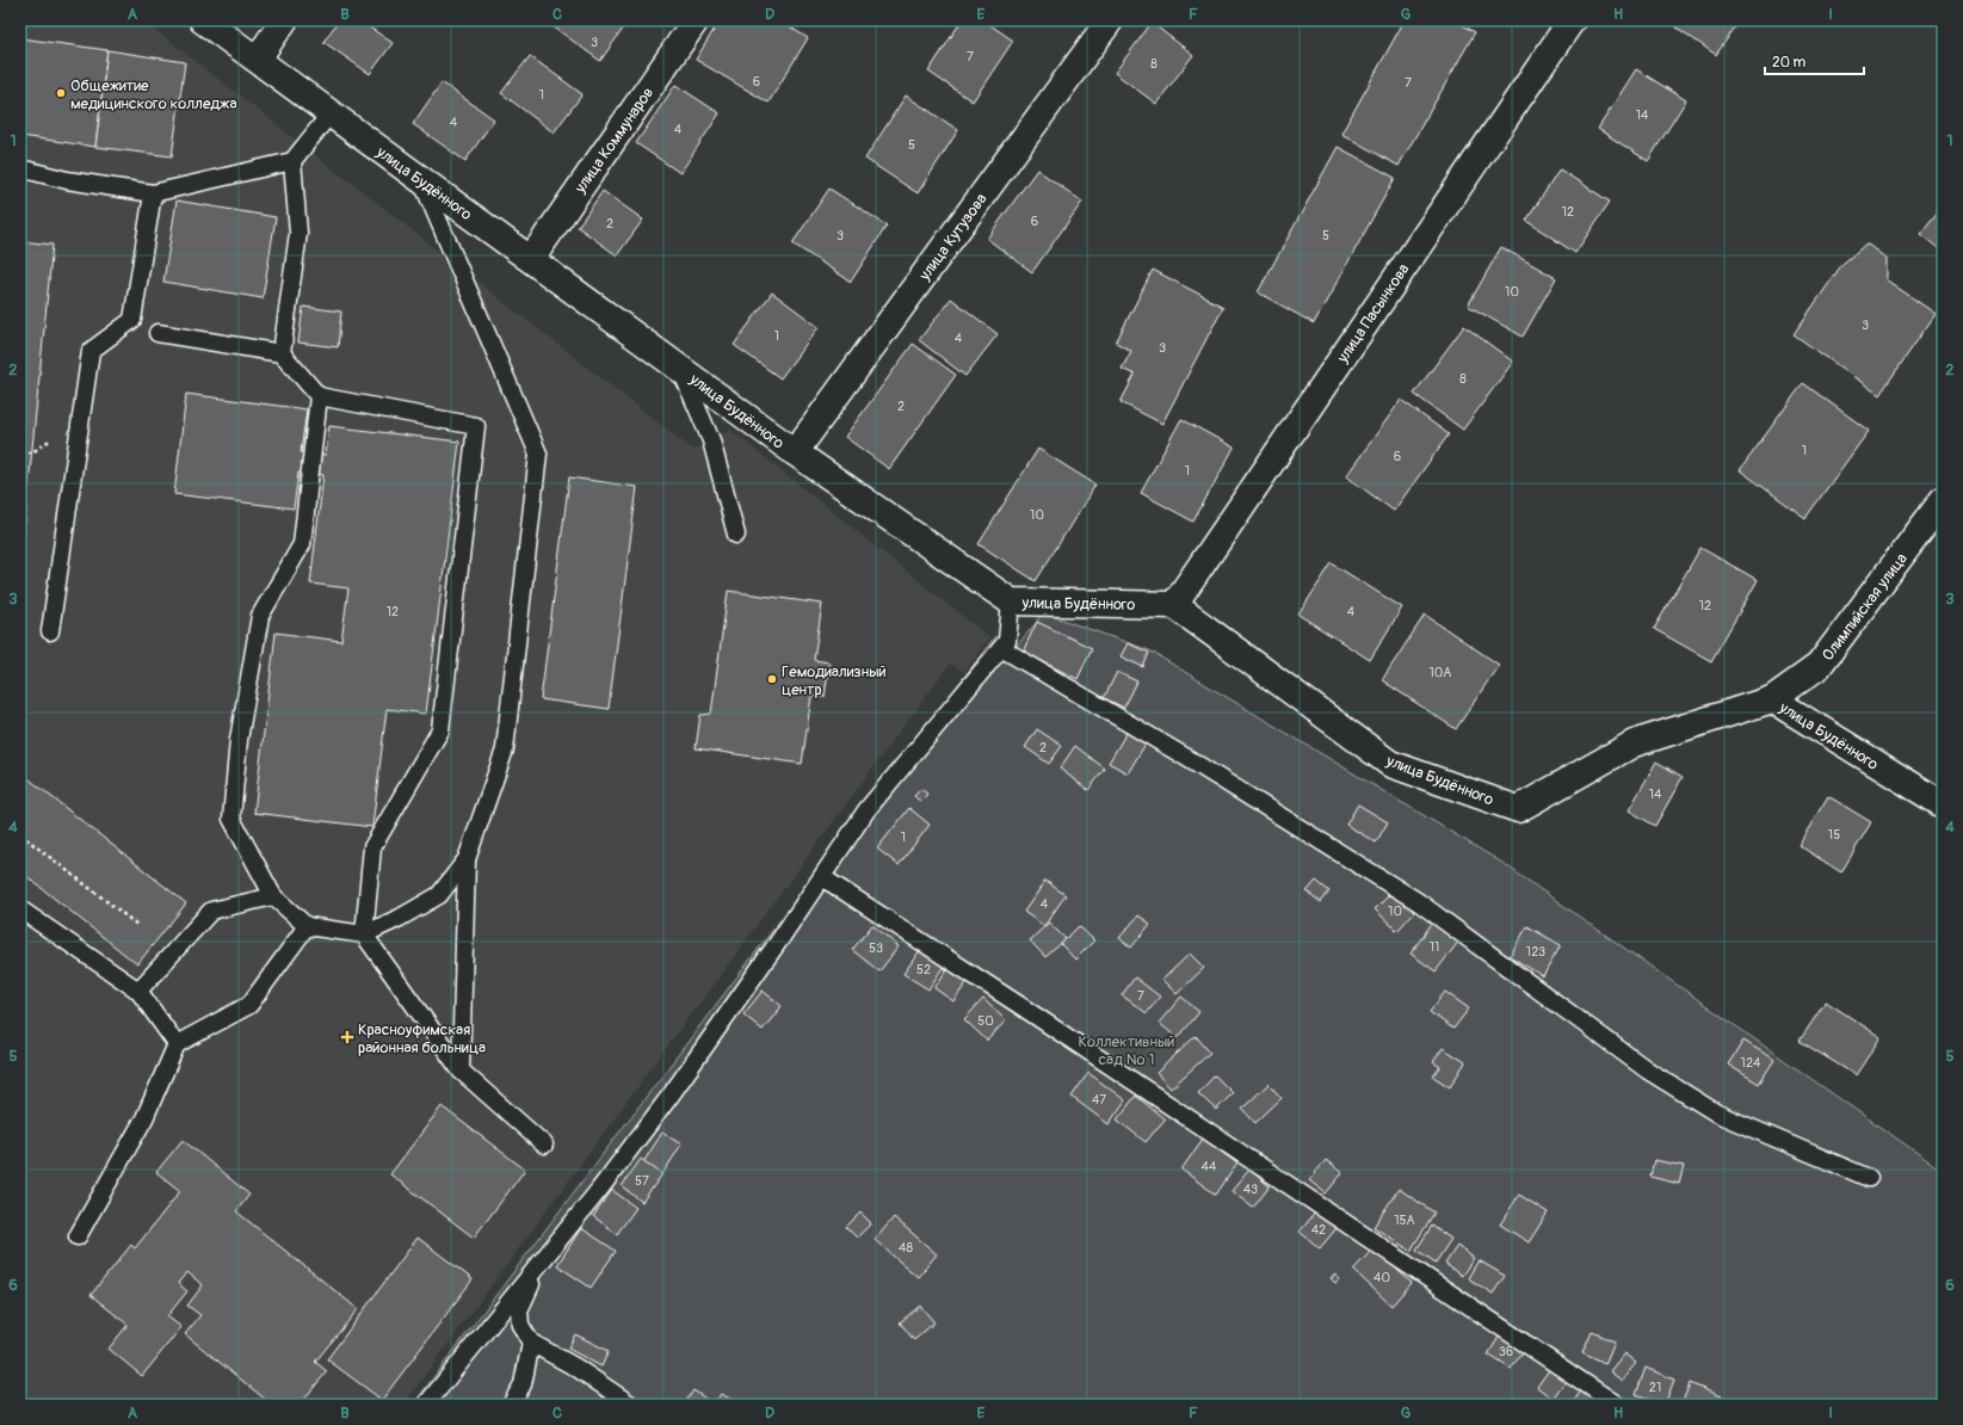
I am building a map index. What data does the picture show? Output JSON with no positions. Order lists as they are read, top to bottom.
{
  "streets": {
    "street": [
      "улица Коммунаров",
      "улица Будённого",
      "улица Кутузова",
      "улица Пасынкова",
      "Олимпийская улица"
    ]
  },
  "crossings": [
    ["улица Коммунаров", "улица Будённого"],
    ["улица Будённого", "улица Кутузова"],
    ["улица Будённого", "улица Пасынкова"],
    ["улица Будённого", "Олимпийская улица"]
  ],
  "parks": ["Коллективный сад № 1"],
  "places": {
    "other": ["Общежитие медицинского колледжа", "Гемодиализный центр"],
    "health": ["Красноуфимская районная больница"]
  },
  "house_numbers": [
    "3",
    "7",
    "8",
    "6",
    "7",
    "1",
    "14",
    "4",
    "4",
    "5",
    "12",
    "6",
    "2",
    "3",
    "5",
    "10",
    "3",
    "1",
    "4",
    "3",
    "8",
    "2",
    "1",
    "6",
    "1",
    "10",
    "12",
    "12",
    "4",
    "10А",
    "2",
    "14",
    "15",
    "1",
    "4",
    "10",
    "11",
    "53",
    "123",
    "52",
    "7",
    "50",
    "124",
    "47",
    "44",
    "57",
    "43",
    "15А",
    "42",
    "48",
    "40",
    "36",
    "21"
  ],
  "scale_bar": "20 m",
  "grid": {
    "columns": [
      "A",
      "B",
      "C",
      "D",
      "E",
      "F",
      "G",
      "H",
      "I"
    ],
    "rows": [
      "1",
      "2",
      "3",
      "4",
      "5",
      "6"
    ]
  }
}
